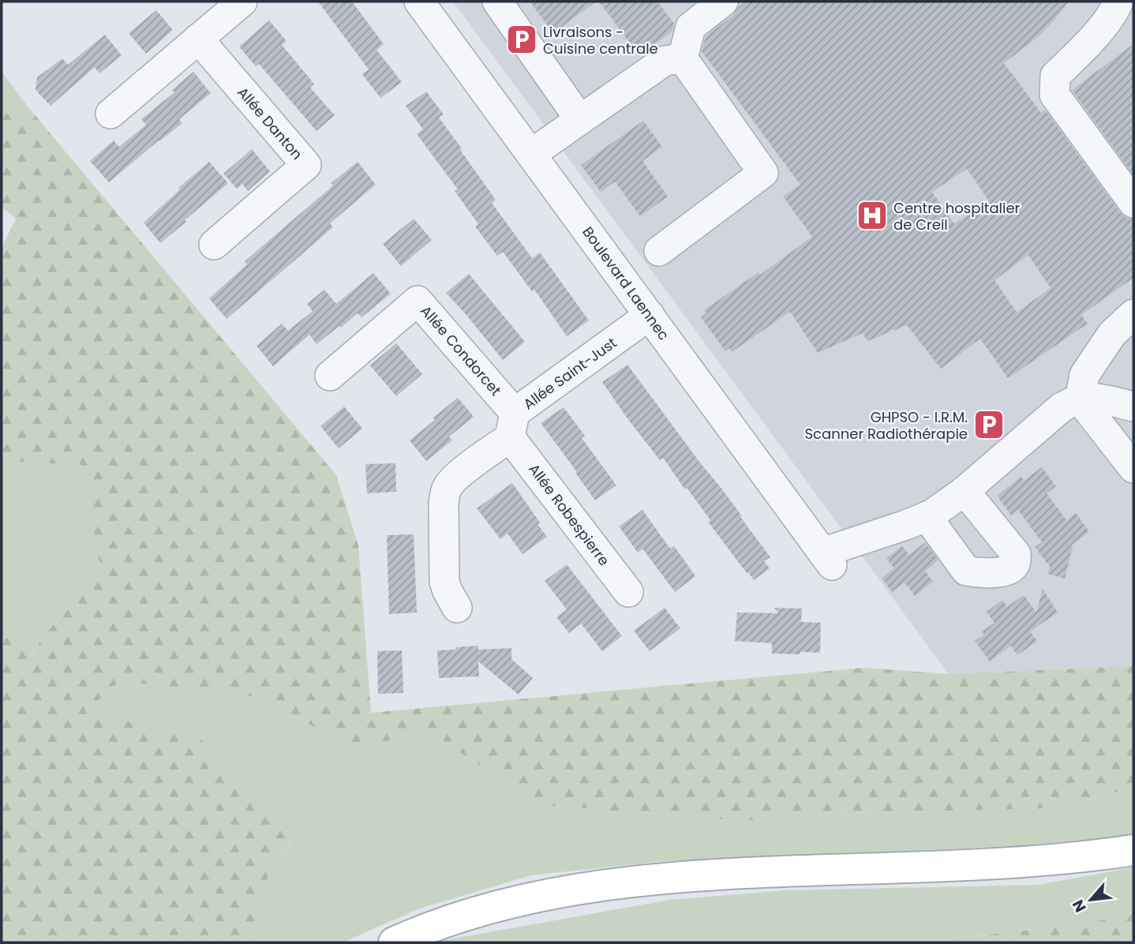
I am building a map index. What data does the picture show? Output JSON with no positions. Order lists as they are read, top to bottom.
{
  "streets": {
    "street": [
      "Allée Danton",
      "Boulevard Laennec",
      "Allée Condorcet",
      "Allée Saint-Just",
      "Allée Robespierre"
    ]
  },
  "crossings": [
    ["Boulevard Laennec", "Allée Saint-Just"],
    ["Allée Condorcet", "Allée Saint-Just"],
    ["Allée Condorcet", "Allée Robespierre"],
    ["Allée Saint-Just", "Allée Robespierre"]
  ],
  "places": {
    "parking": ["Livraisons - Cuisine centrale", "GHPSO - I.R.M. Scanner Radiothérapie"],
    "hospital": ["Centre hospitalier de Creil"]
  },
  "north": "bottom left"
}
